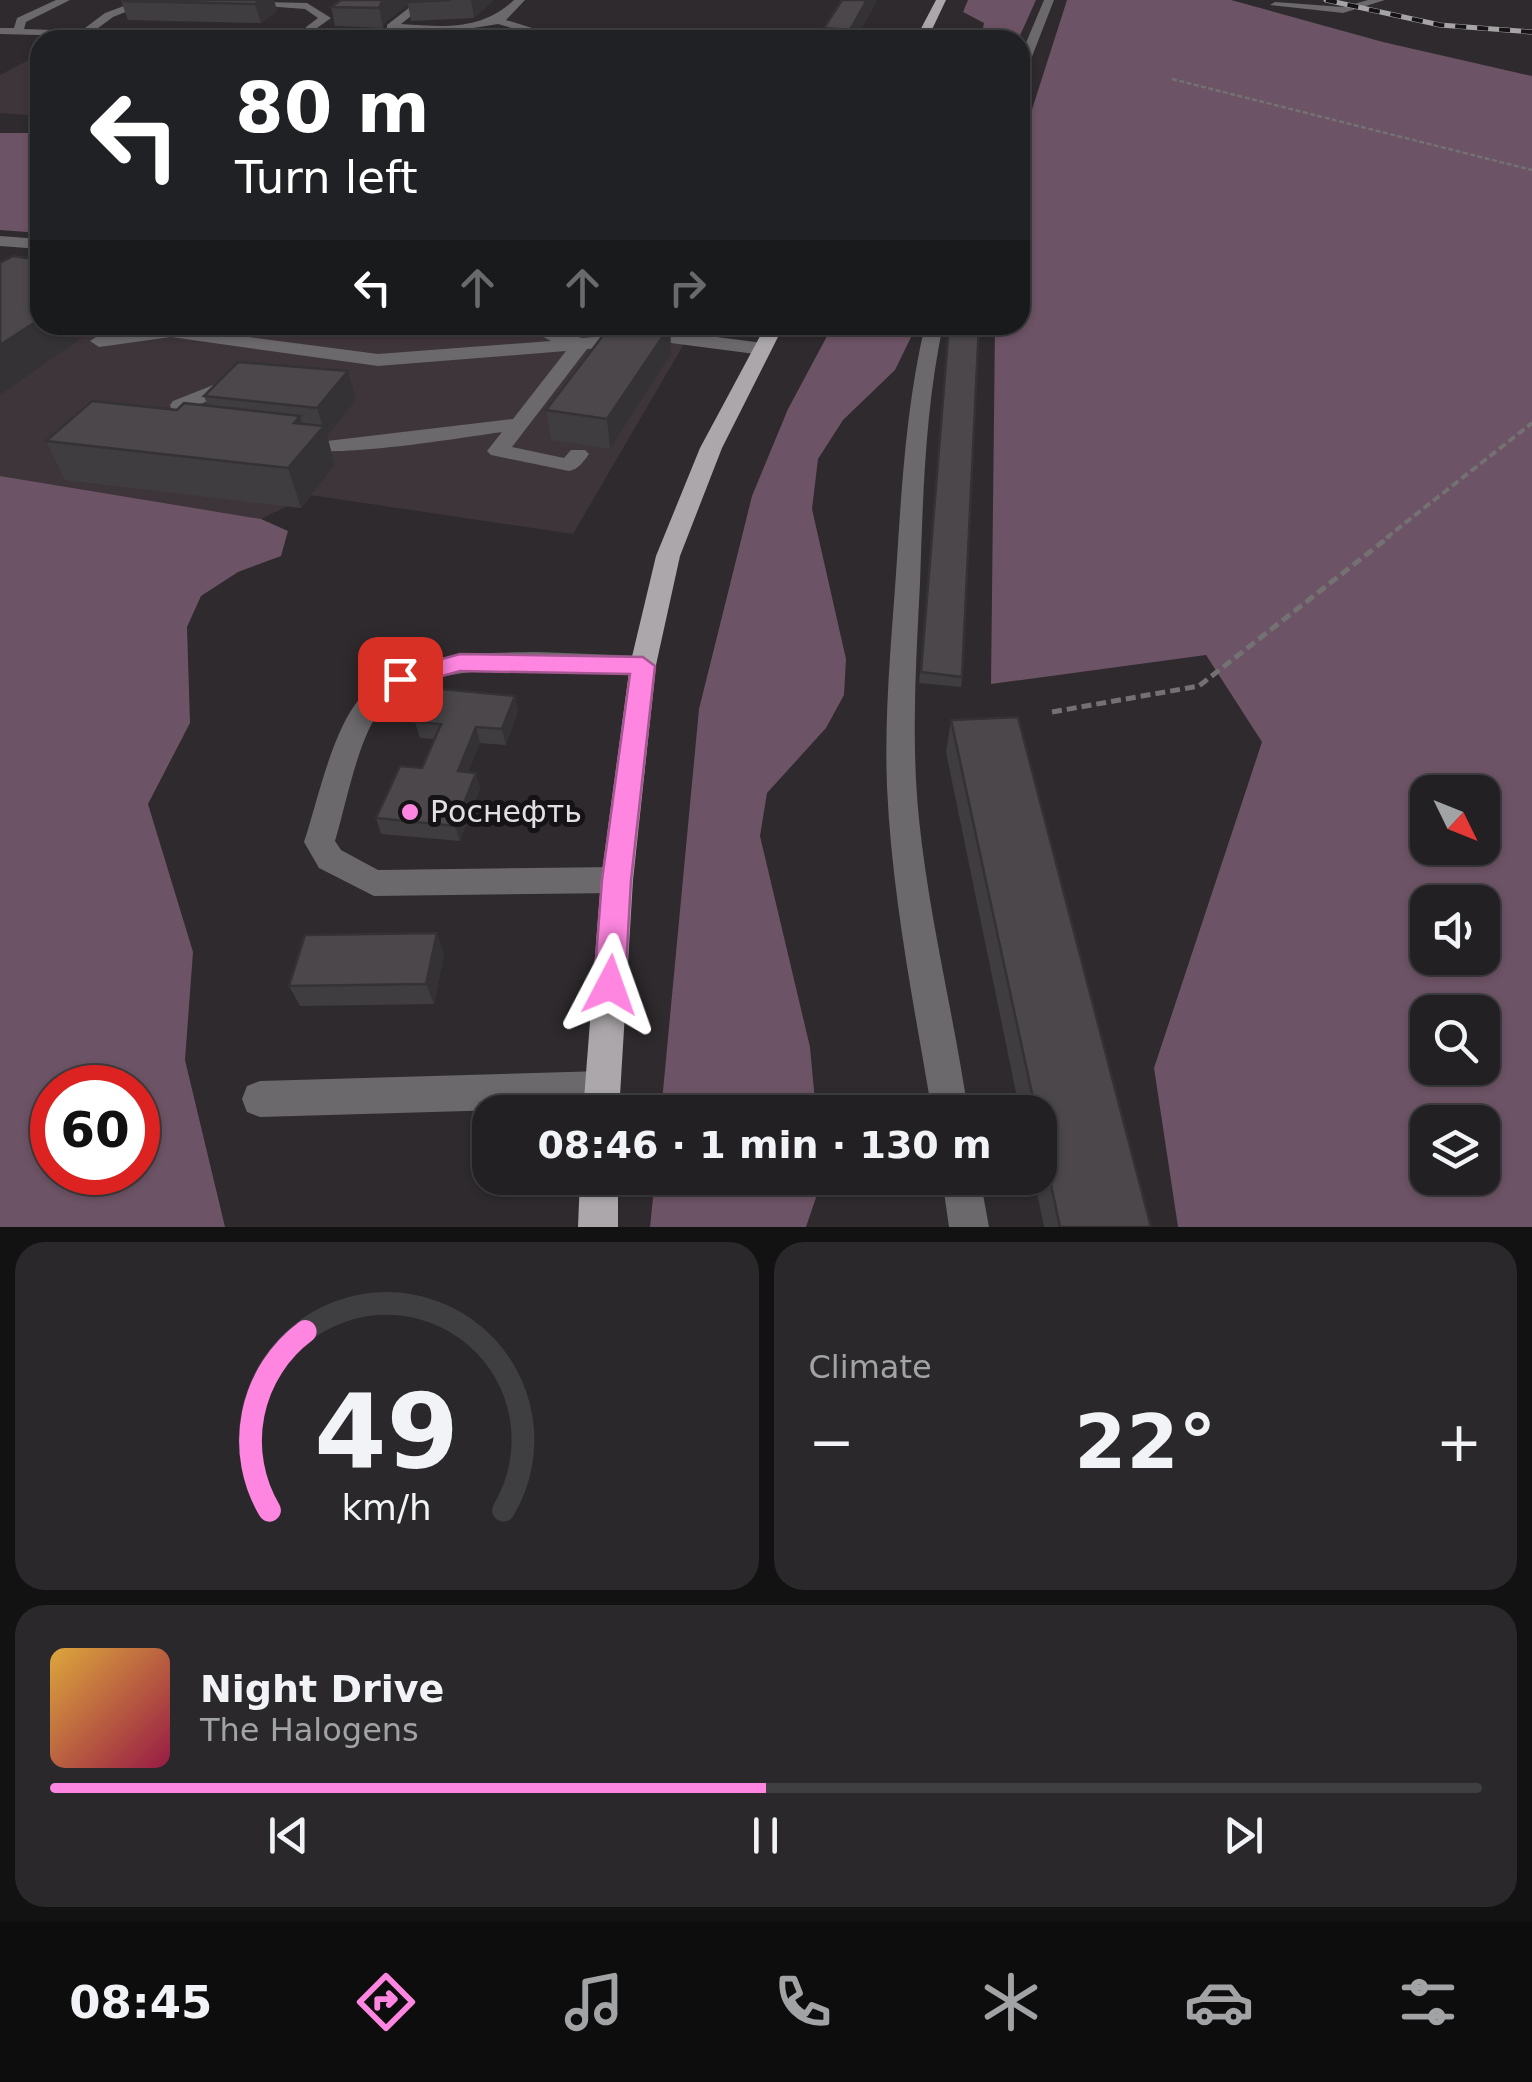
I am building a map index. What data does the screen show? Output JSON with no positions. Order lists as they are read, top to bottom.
{
  "places": ["Роснефть"],
  "north": "bottom right",
  "page": {
    "turn": ["80 m", "Turn left"],
    "limit": "60",
    "trip": "08:46 · 1 min · 130 m",
    "tile": "Climate",
    "heat": ["−", "22°", "+"],
    "song": ["Night Drive", "The Halogens"],
    "tabs": "08:45",
    "gauge": ["49", "km/h"]
  }
}
